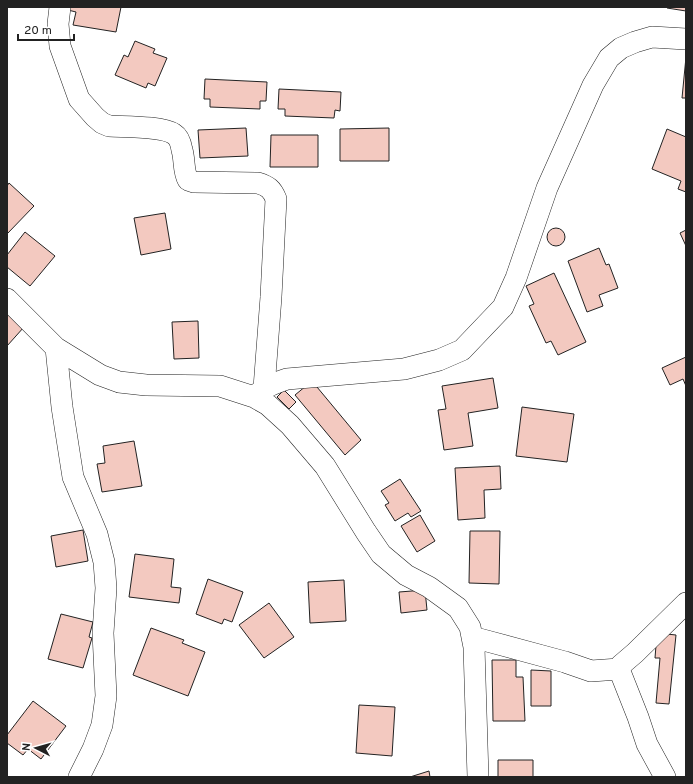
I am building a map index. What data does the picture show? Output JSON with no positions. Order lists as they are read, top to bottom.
{
  "scale_bar": "20 m",
  "north": "left"
}
